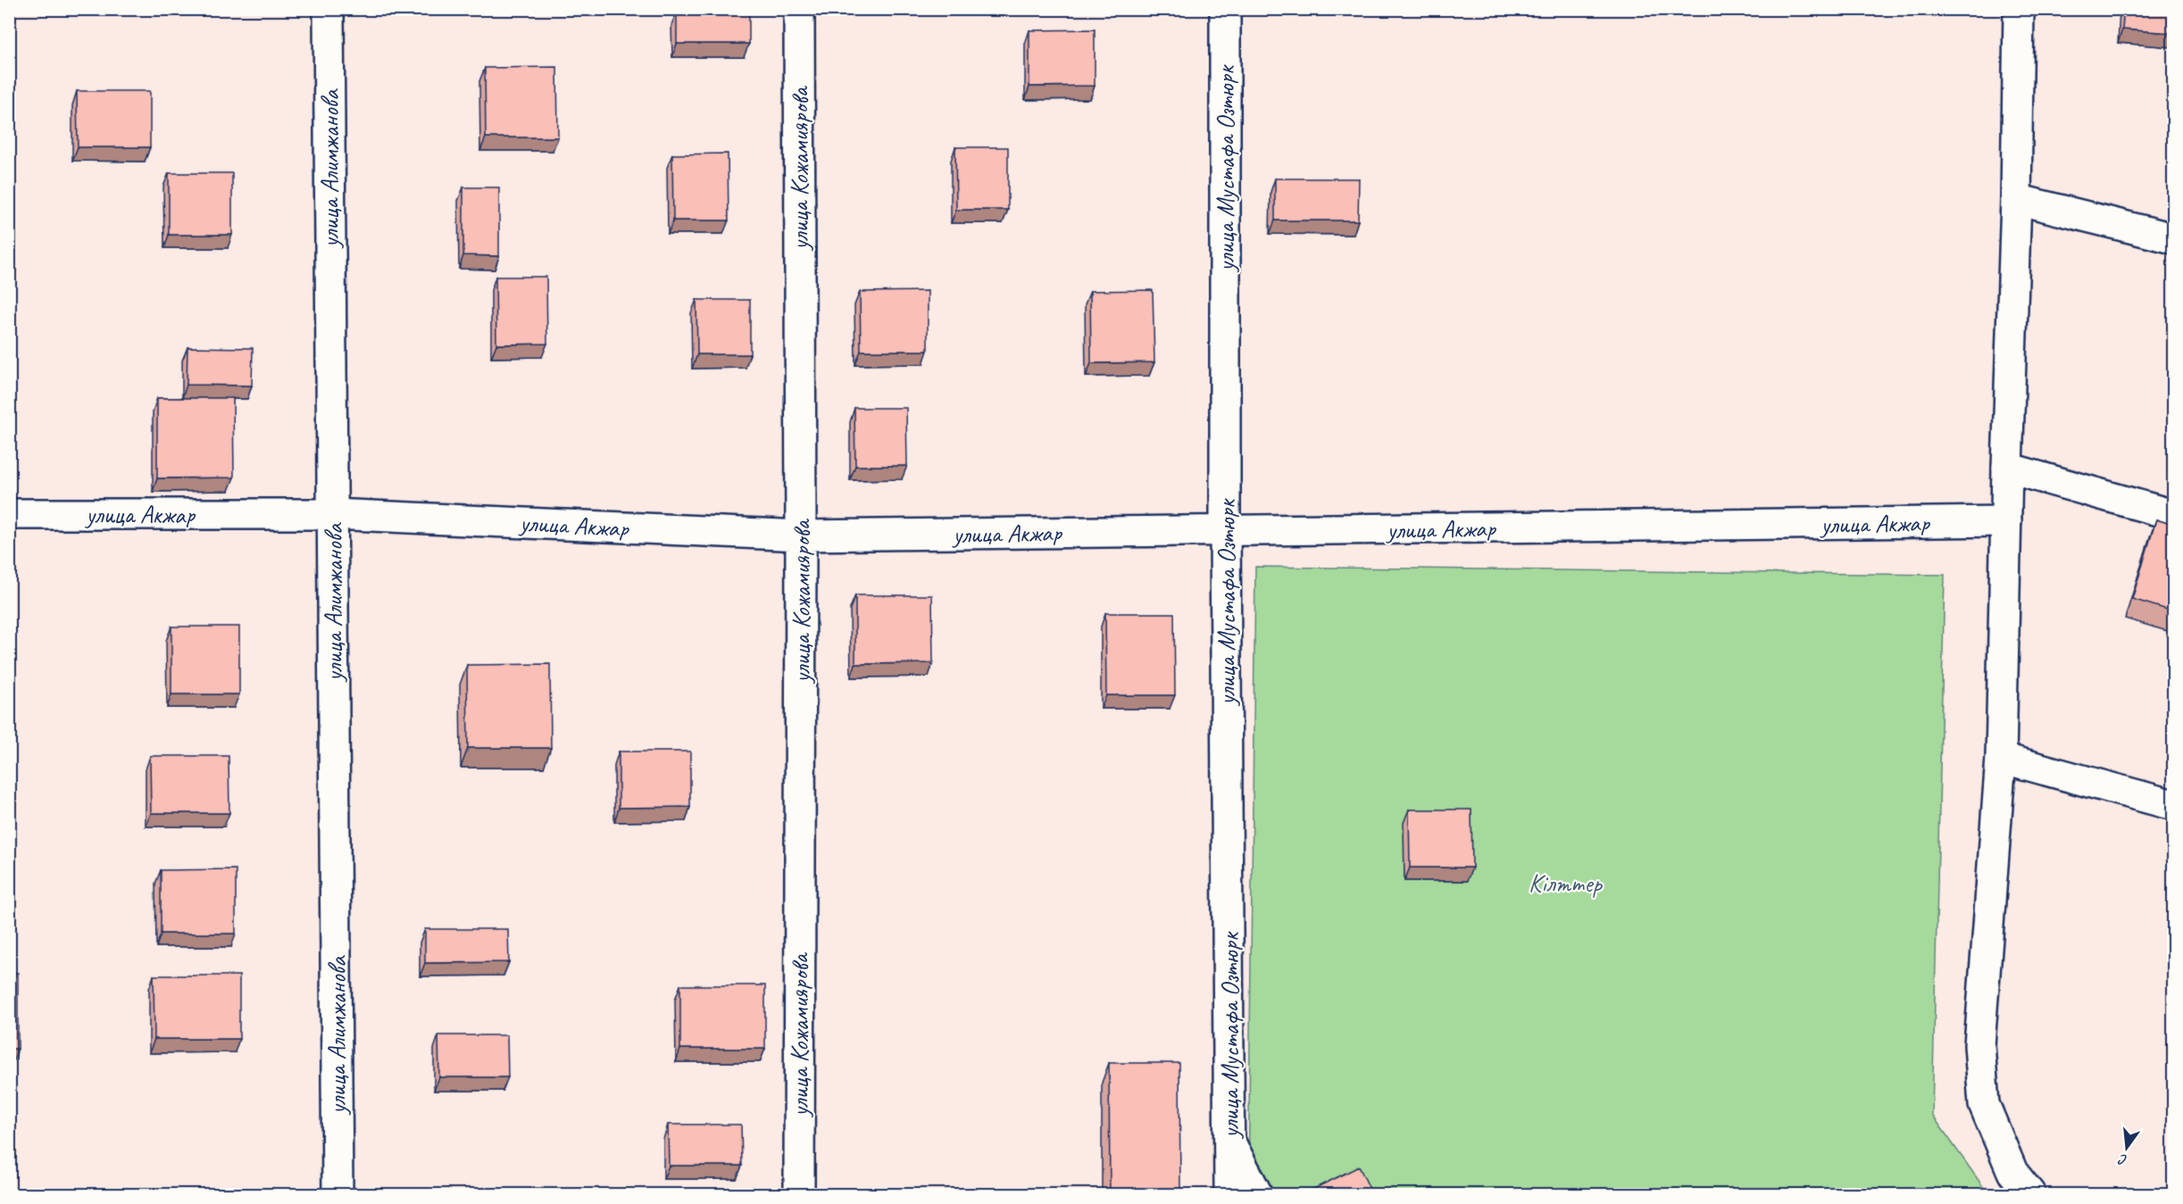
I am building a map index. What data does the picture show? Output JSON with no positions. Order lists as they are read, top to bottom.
{
  "streets": {
    "street": [
      "улица Алимжанова",
      "улица Кожамиярова",
      "улица Мустафа Озтюрк",
      "улица Акжар"
    ]
  },
  "crossings": [
    ["улица Алимжанова", "улица Акжар"],
    ["улица Кожамиярова", "улица Акжар"],
    ["улица Мустафа Озтюрк", "улица Акжар"]
  ],
  "parks": ["Кілттер"],
  "north": "bottom"
}
